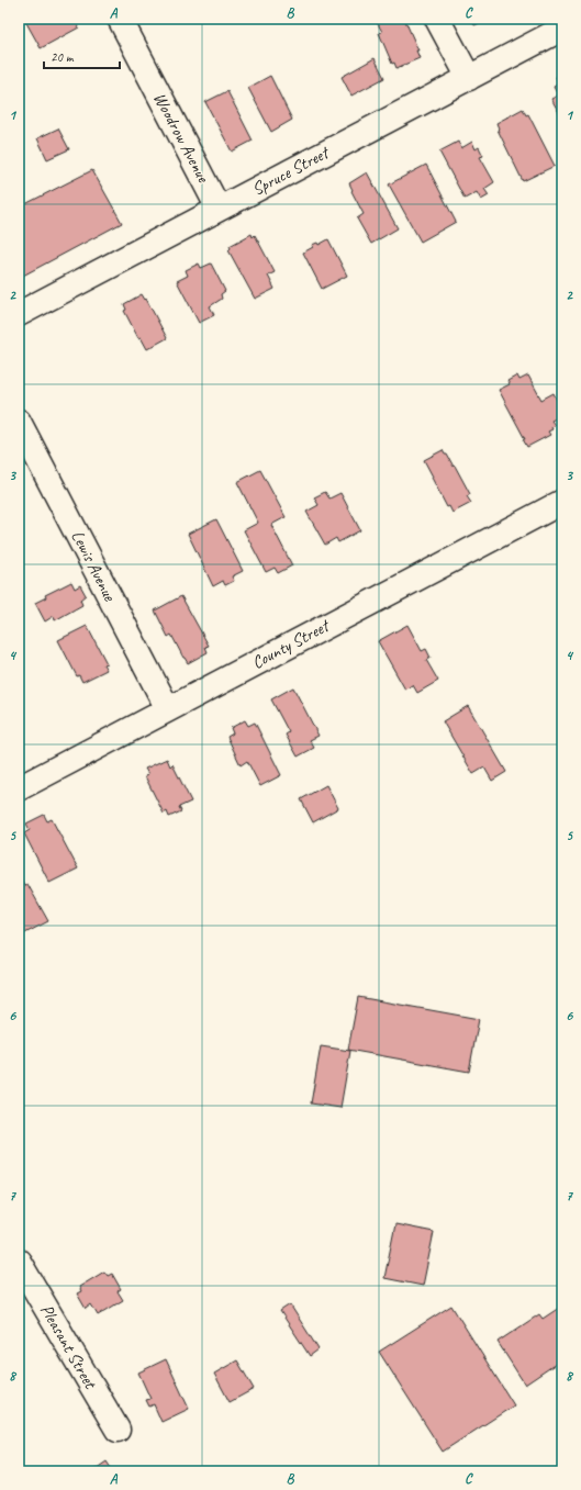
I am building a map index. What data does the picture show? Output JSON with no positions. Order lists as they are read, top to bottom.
{
  "streets": {
    "street": [
      "Woodrow Avenue",
      "Spruce Street",
      "Lewis Avenue",
      "County Street",
      "Pleasant Street"
    ]
  },
  "crossings": [
    ["Woodrow Avenue", "Spruce Street"],
    ["Lewis Avenue", "County Street"]
  ],
  "scale_bar": "20 m",
  "grid": {
    "columns": ["A", "B", "C"],
    "rows": [
      "1",
      "2",
      "3",
      "4",
      "5",
      "6",
      "7",
      "8"
    ]
  }
}
